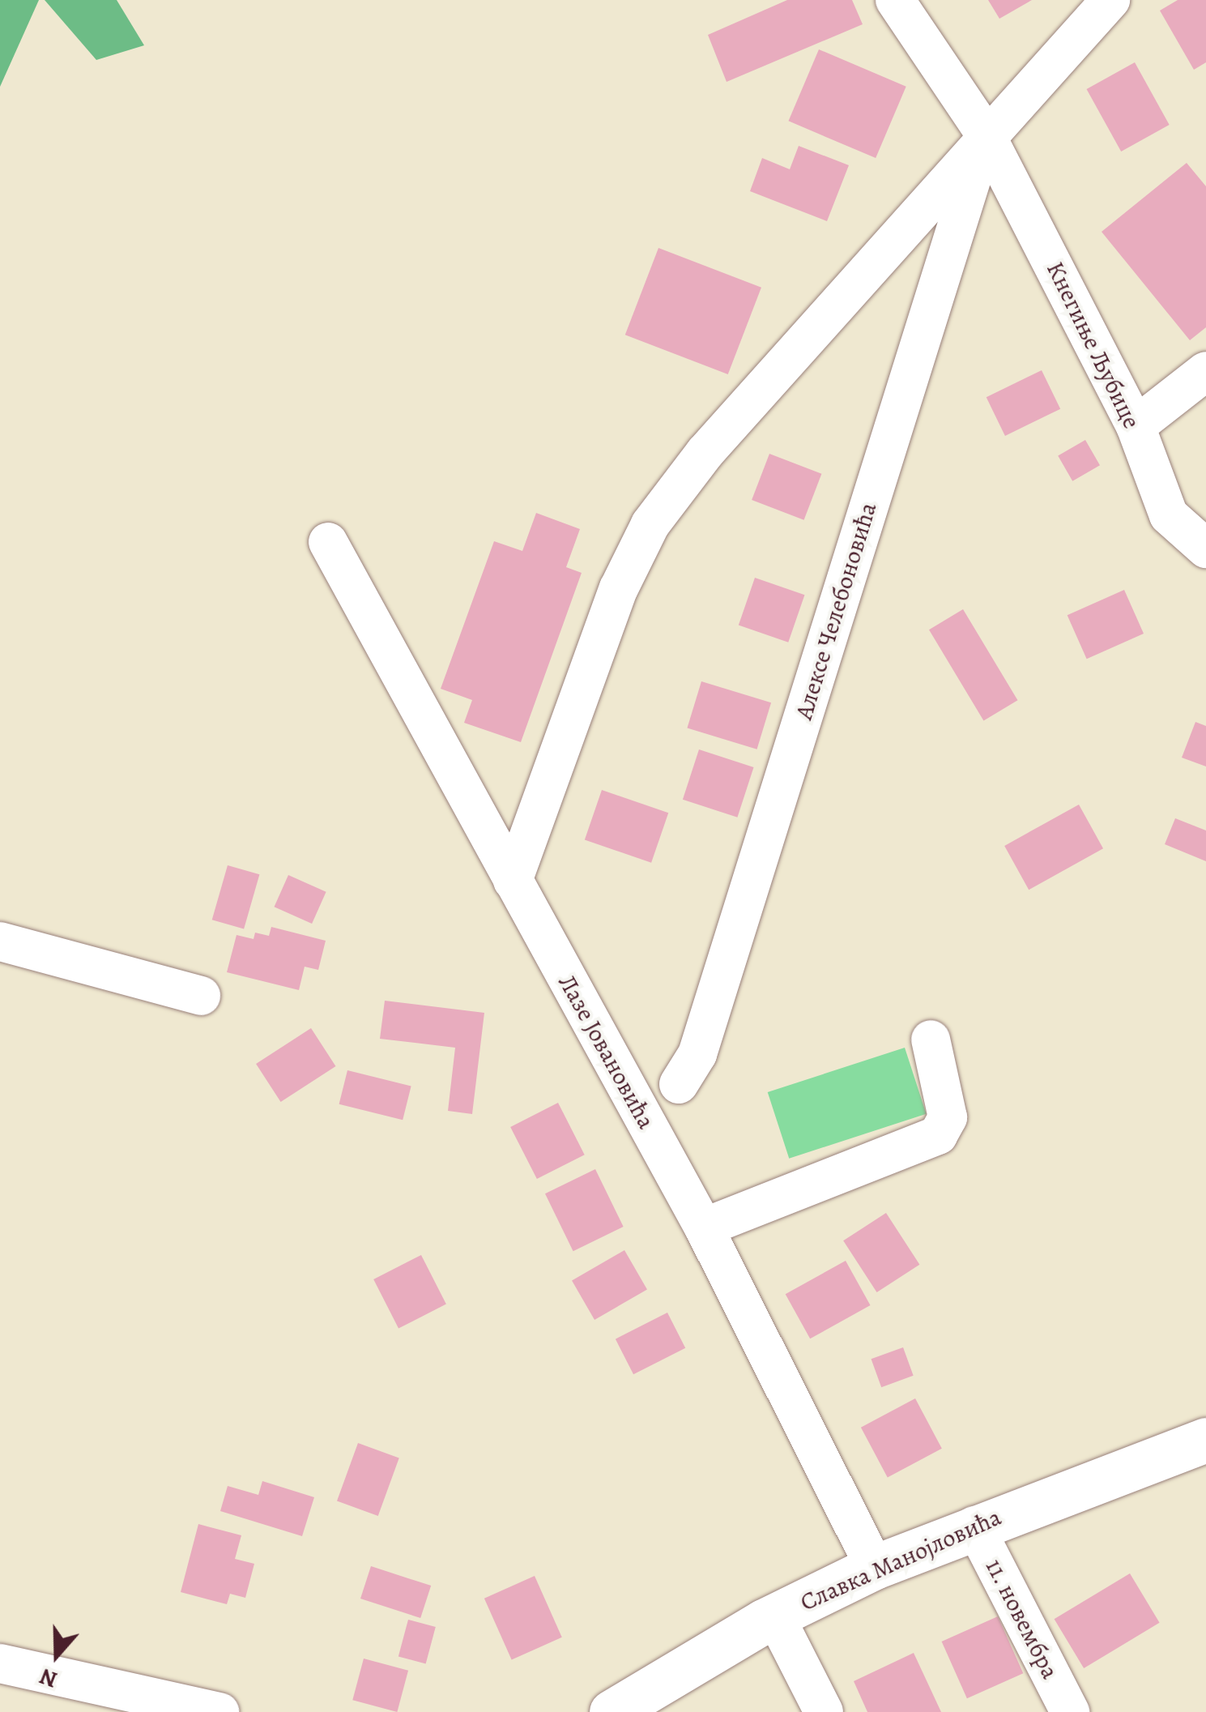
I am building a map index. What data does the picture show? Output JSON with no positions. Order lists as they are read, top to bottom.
{
  "streets": {
    "main road": ["Славка Манојловића"],
    "street": [
      "Кнегиње Љубице",
      "Алексе Челебоновића",
      "Лазе Јовановића",
      "11. новембра"
    ]
  },
  "crossings": [
    ["Кнегиње Љубице", "Алексе Челебоновића"],
    ["Алексе Челебоновића", "Лазе Јовановића"],
    ["Лазе Јовановића", "Славка Манојловића"],
    ["Славка Манојловића", "11. новембра"]
  ],
  "north": "bottom"
}
